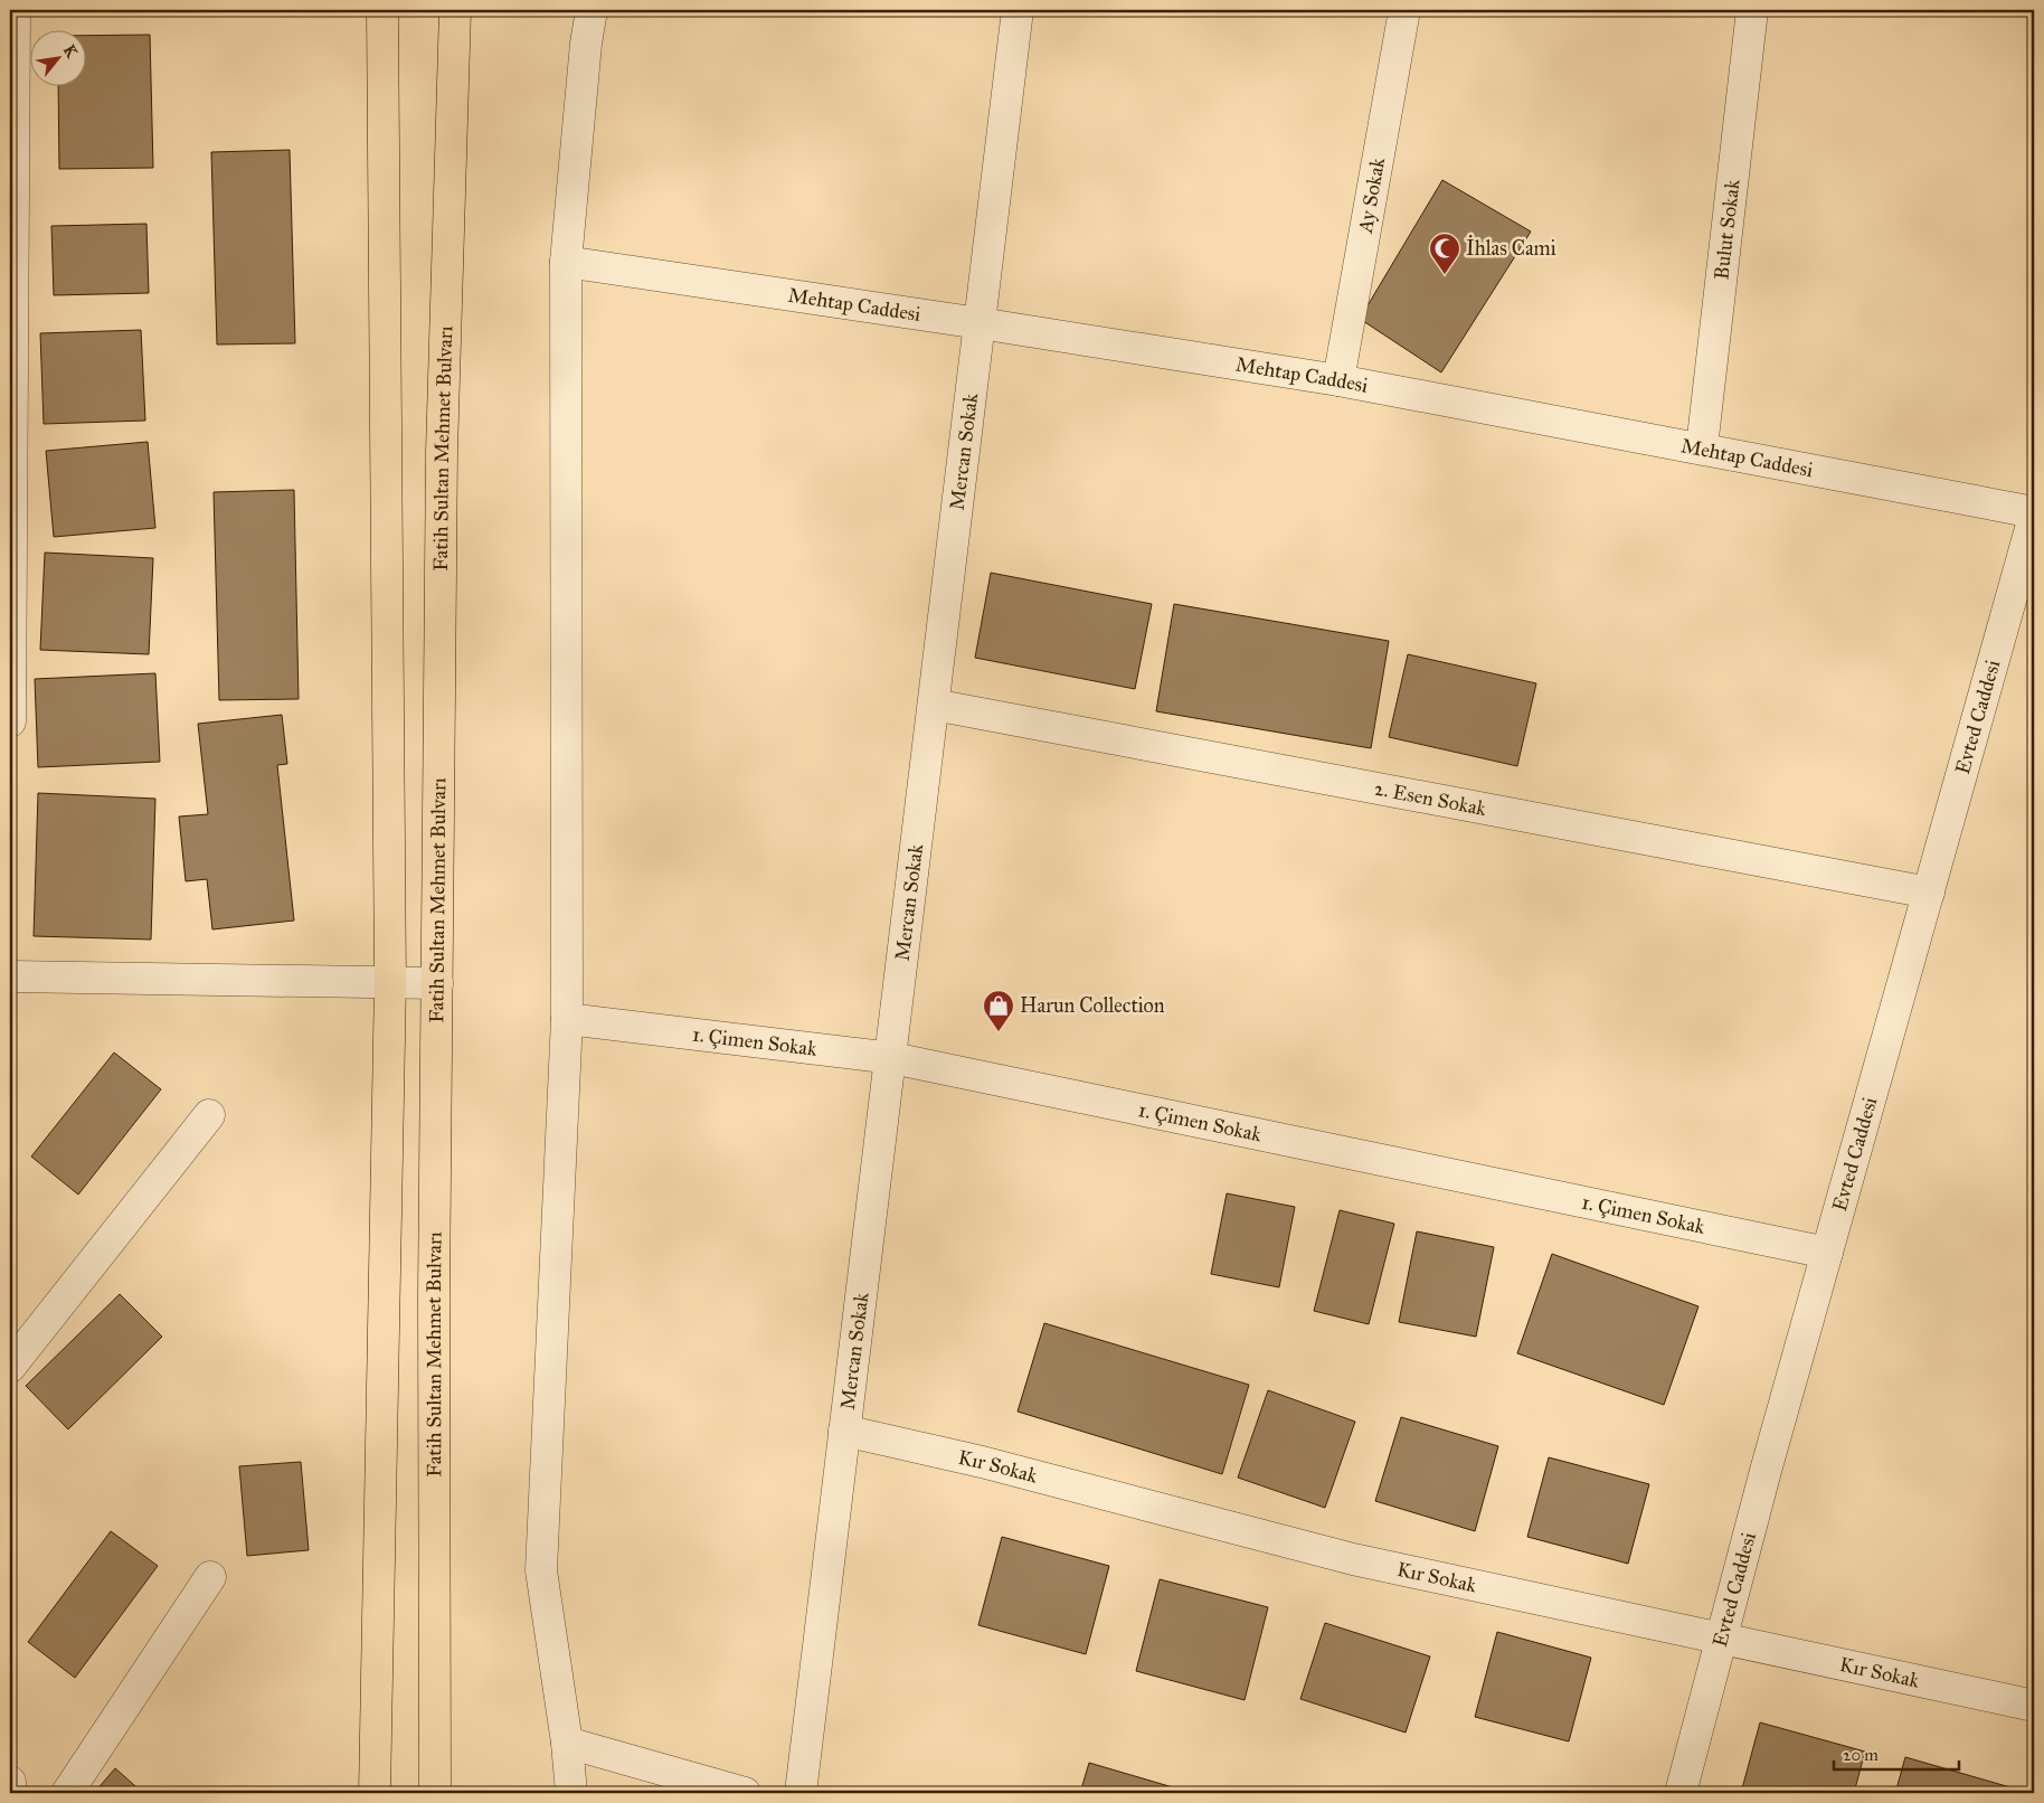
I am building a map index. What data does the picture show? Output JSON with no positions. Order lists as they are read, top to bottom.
{
  "streets": {
    "main road": ["Fatih Sultan Mehmet Bulvarı"],
    "street": [
      "Ay Sokak",
      "Bulut Sokak",
      "Mehtap Caddesi",
      "Mercan Sokak",
      "Evted Caddesi",
      "2. Esen Sokak",
      "1. Çimen Sokak",
      "Kır Sokak"
    ]
  },
  "crossings": [
    ["Ay Sokak", "Mehtap Caddesi"],
    ["Bulut Sokak", "Mehtap Caddesi"],
    ["Mehtap Caddesi", "Mercan Sokak"],
    ["Mercan Sokak", "2. Esen Sokak"],
    ["Mercan Sokak", "1. Çimen Sokak"],
    ["Mercan Sokak", "Kır Sokak"],
    ["Evted Caddesi", "2. Esen Sokak"],
    ["Evted Caddesi", "1. Çimen Sokak"],
    ["Evted Caddesi", "Kır Sokak"]
  ],
  "places": {
    "mosque": ["İhlas Cami"],
    "shop": ["Harun Collection"]
  },
  "scale_bar": "20 m",
  "north": "top right"
}
